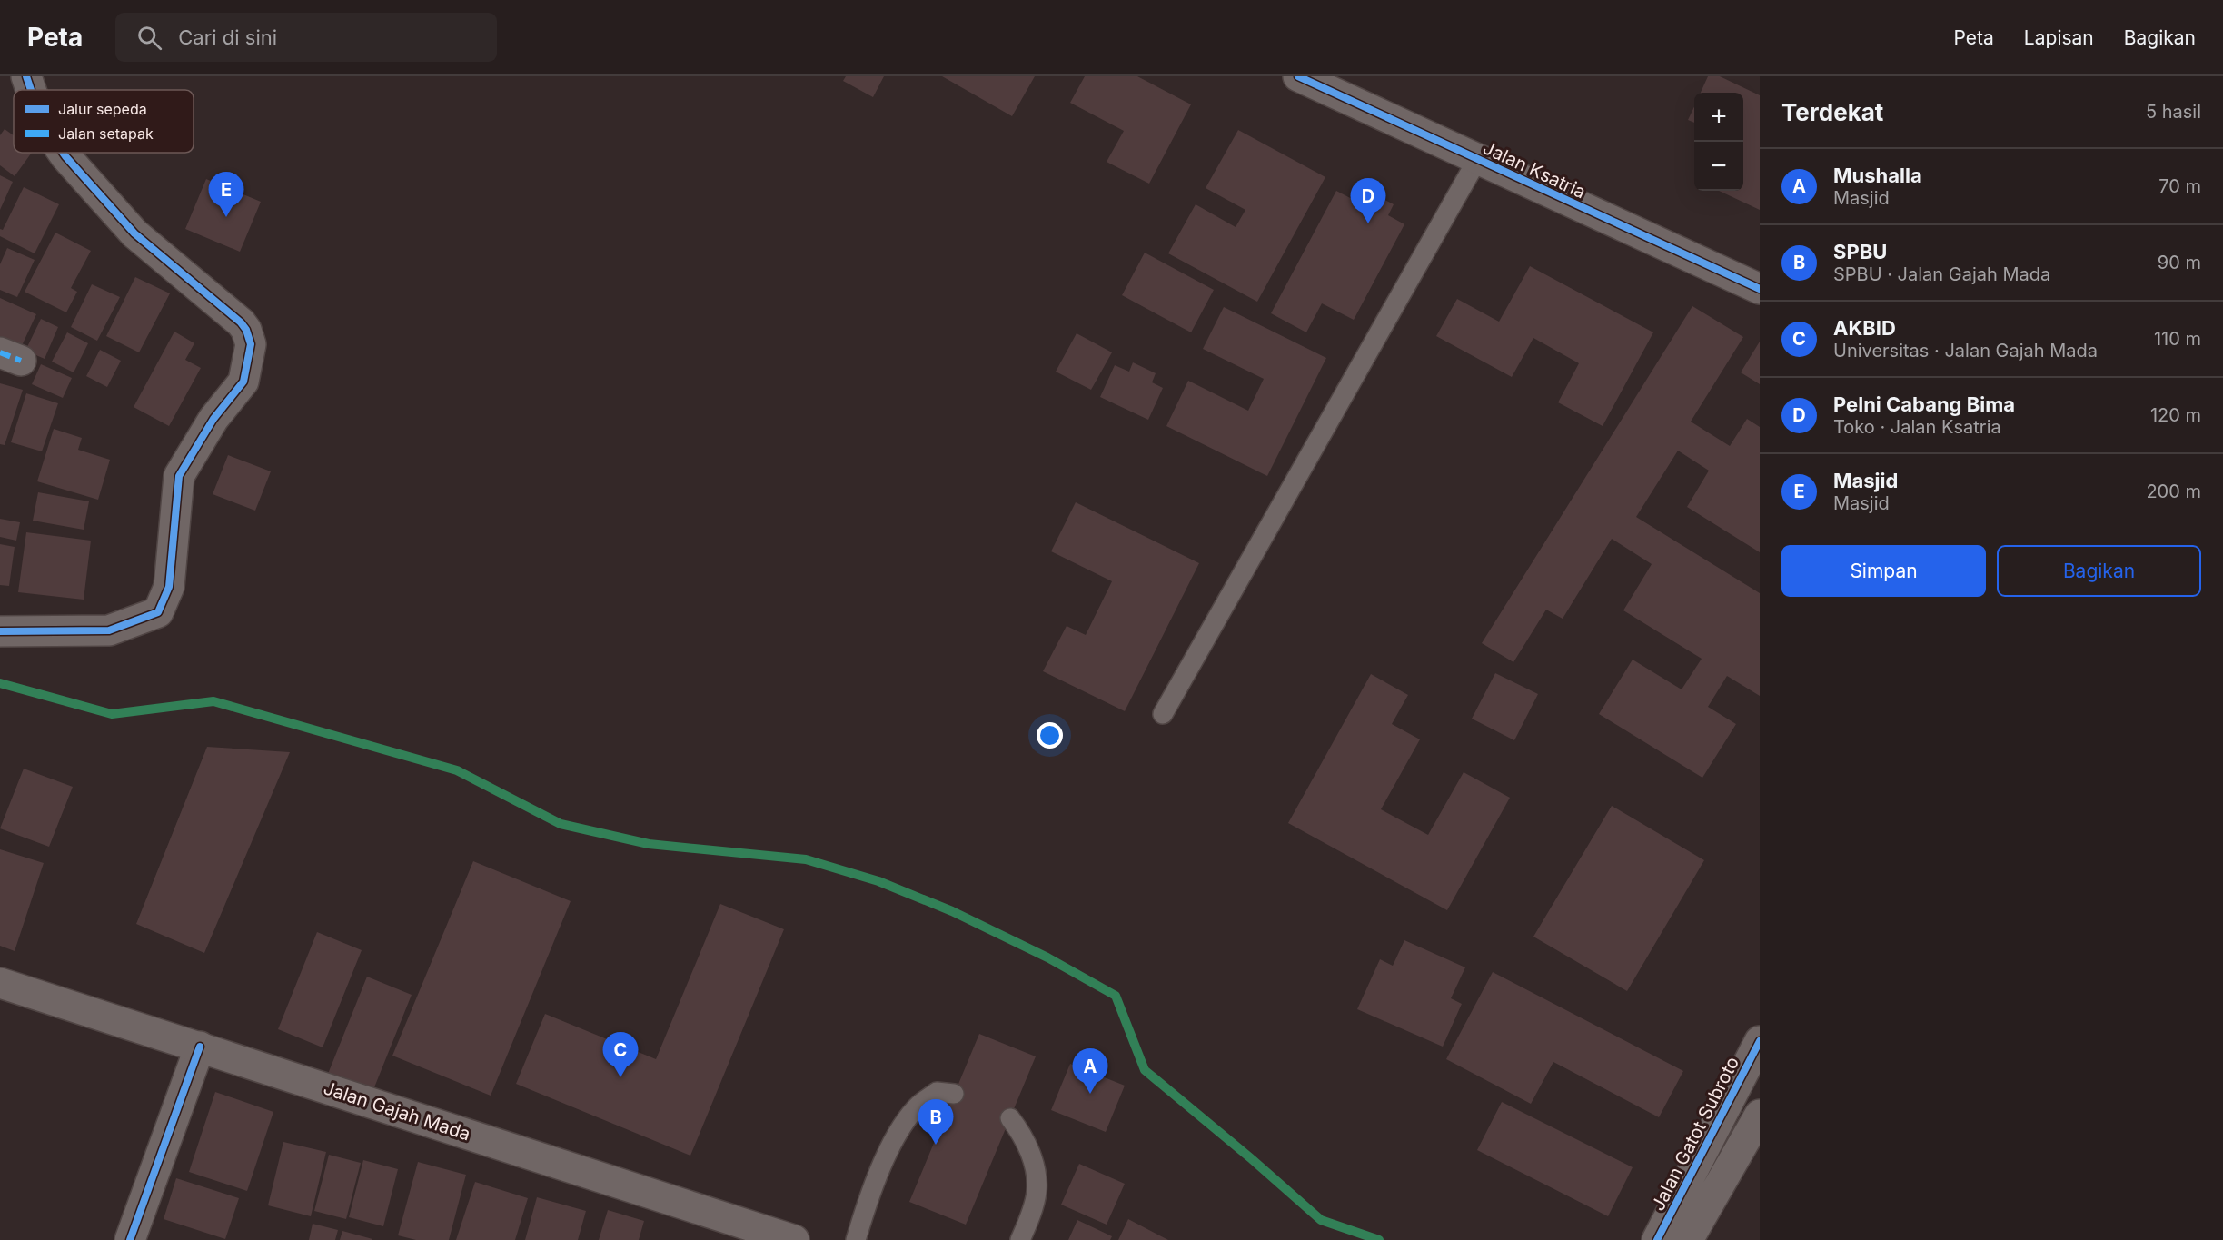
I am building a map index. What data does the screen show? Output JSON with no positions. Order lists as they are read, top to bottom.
{
  "streets": {
    "street": ["Jalan Ksatria", "Jalan Gajah Mada", "Jalan Gatot Subroto"]
  },
  "legend": ["Jalur sepeda", "Jalan setapak"],
  "page": {
    "header": "Peta",
    "search": "Cari di sini",
    "nav": ["Peta", "Lapisan", "Bagikan"],
    "heading": ["Terdekat", "5 hasil"],
    "map_buttons": ["+", "−"],
    "list": [
      {
        "mark": "A",
        "name": "Mushalla",
        "note": "Masjid",
        "value": "70 m"
      },
      {
        "mark": "B",
        "name": "SPBU",
        "note": "SPBU · Jalan Gajah Mada",
        "value": "90 m"
      },
      {
        "mark": "C",
        "name": "AKBID",
        "note": "Universitas · Jalan Gajah Mada",
        "value": "110 m"
      },
      {
        "mark": "D",
        "name": "Pelni Cabang Bima",
        "note": "Toko · Jalan Ksatria",
        "value": "120 m"
      },
      {
        "mark": "E",
        "name": "Masjid",
        "note": "Masjid",
        "value": "200 m"
      }
    ],
    "pins": [
      "E",
      "D",
      "C",
      "A",
      "B"
    ],
    "buttons": ["Simpan", "Bagikan"]
  }
}
